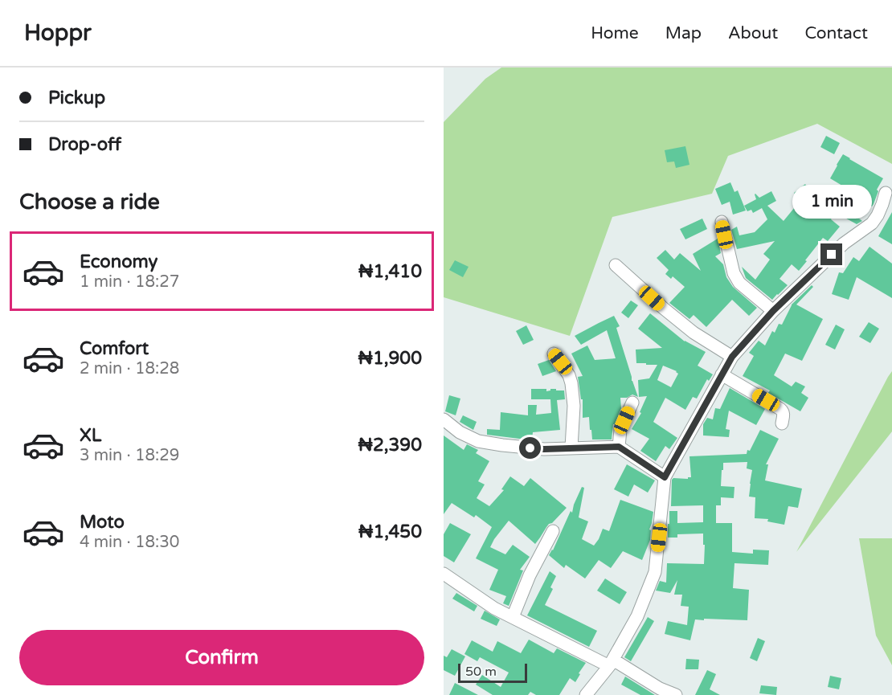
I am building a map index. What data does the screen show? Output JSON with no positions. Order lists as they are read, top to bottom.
{
  "scale_bar": "50 m",
  "page": {
    "header": "Hoppr",
    "nav": [
      "Home",
      "Map",
      "About",
      "Contact"
    ],
    "banner": ["Pickup", "Drop-off"],
    "heading": "Choose a ride",
    "bubble": "1 min",
    "list": [
      {
        "name": "Economy",
        "note": "1 min · 18:27",
        "value": "₦1,410"
      },
      {
        "name": "Comfort",
        "note": "2 min · 18:28",
        "value": "₦1,900"
      },
      {
        "name": "XL",
        "note": "3 min · 18:29",
        "value": "₦2,390"
      },
      {
        "name": "Moto",
        "note": "4 min · 18:30",
        "value": "₦1,450"
      }
    ],
    "buttons": "Confirm",
    "scale": "50 m"
  }
}
